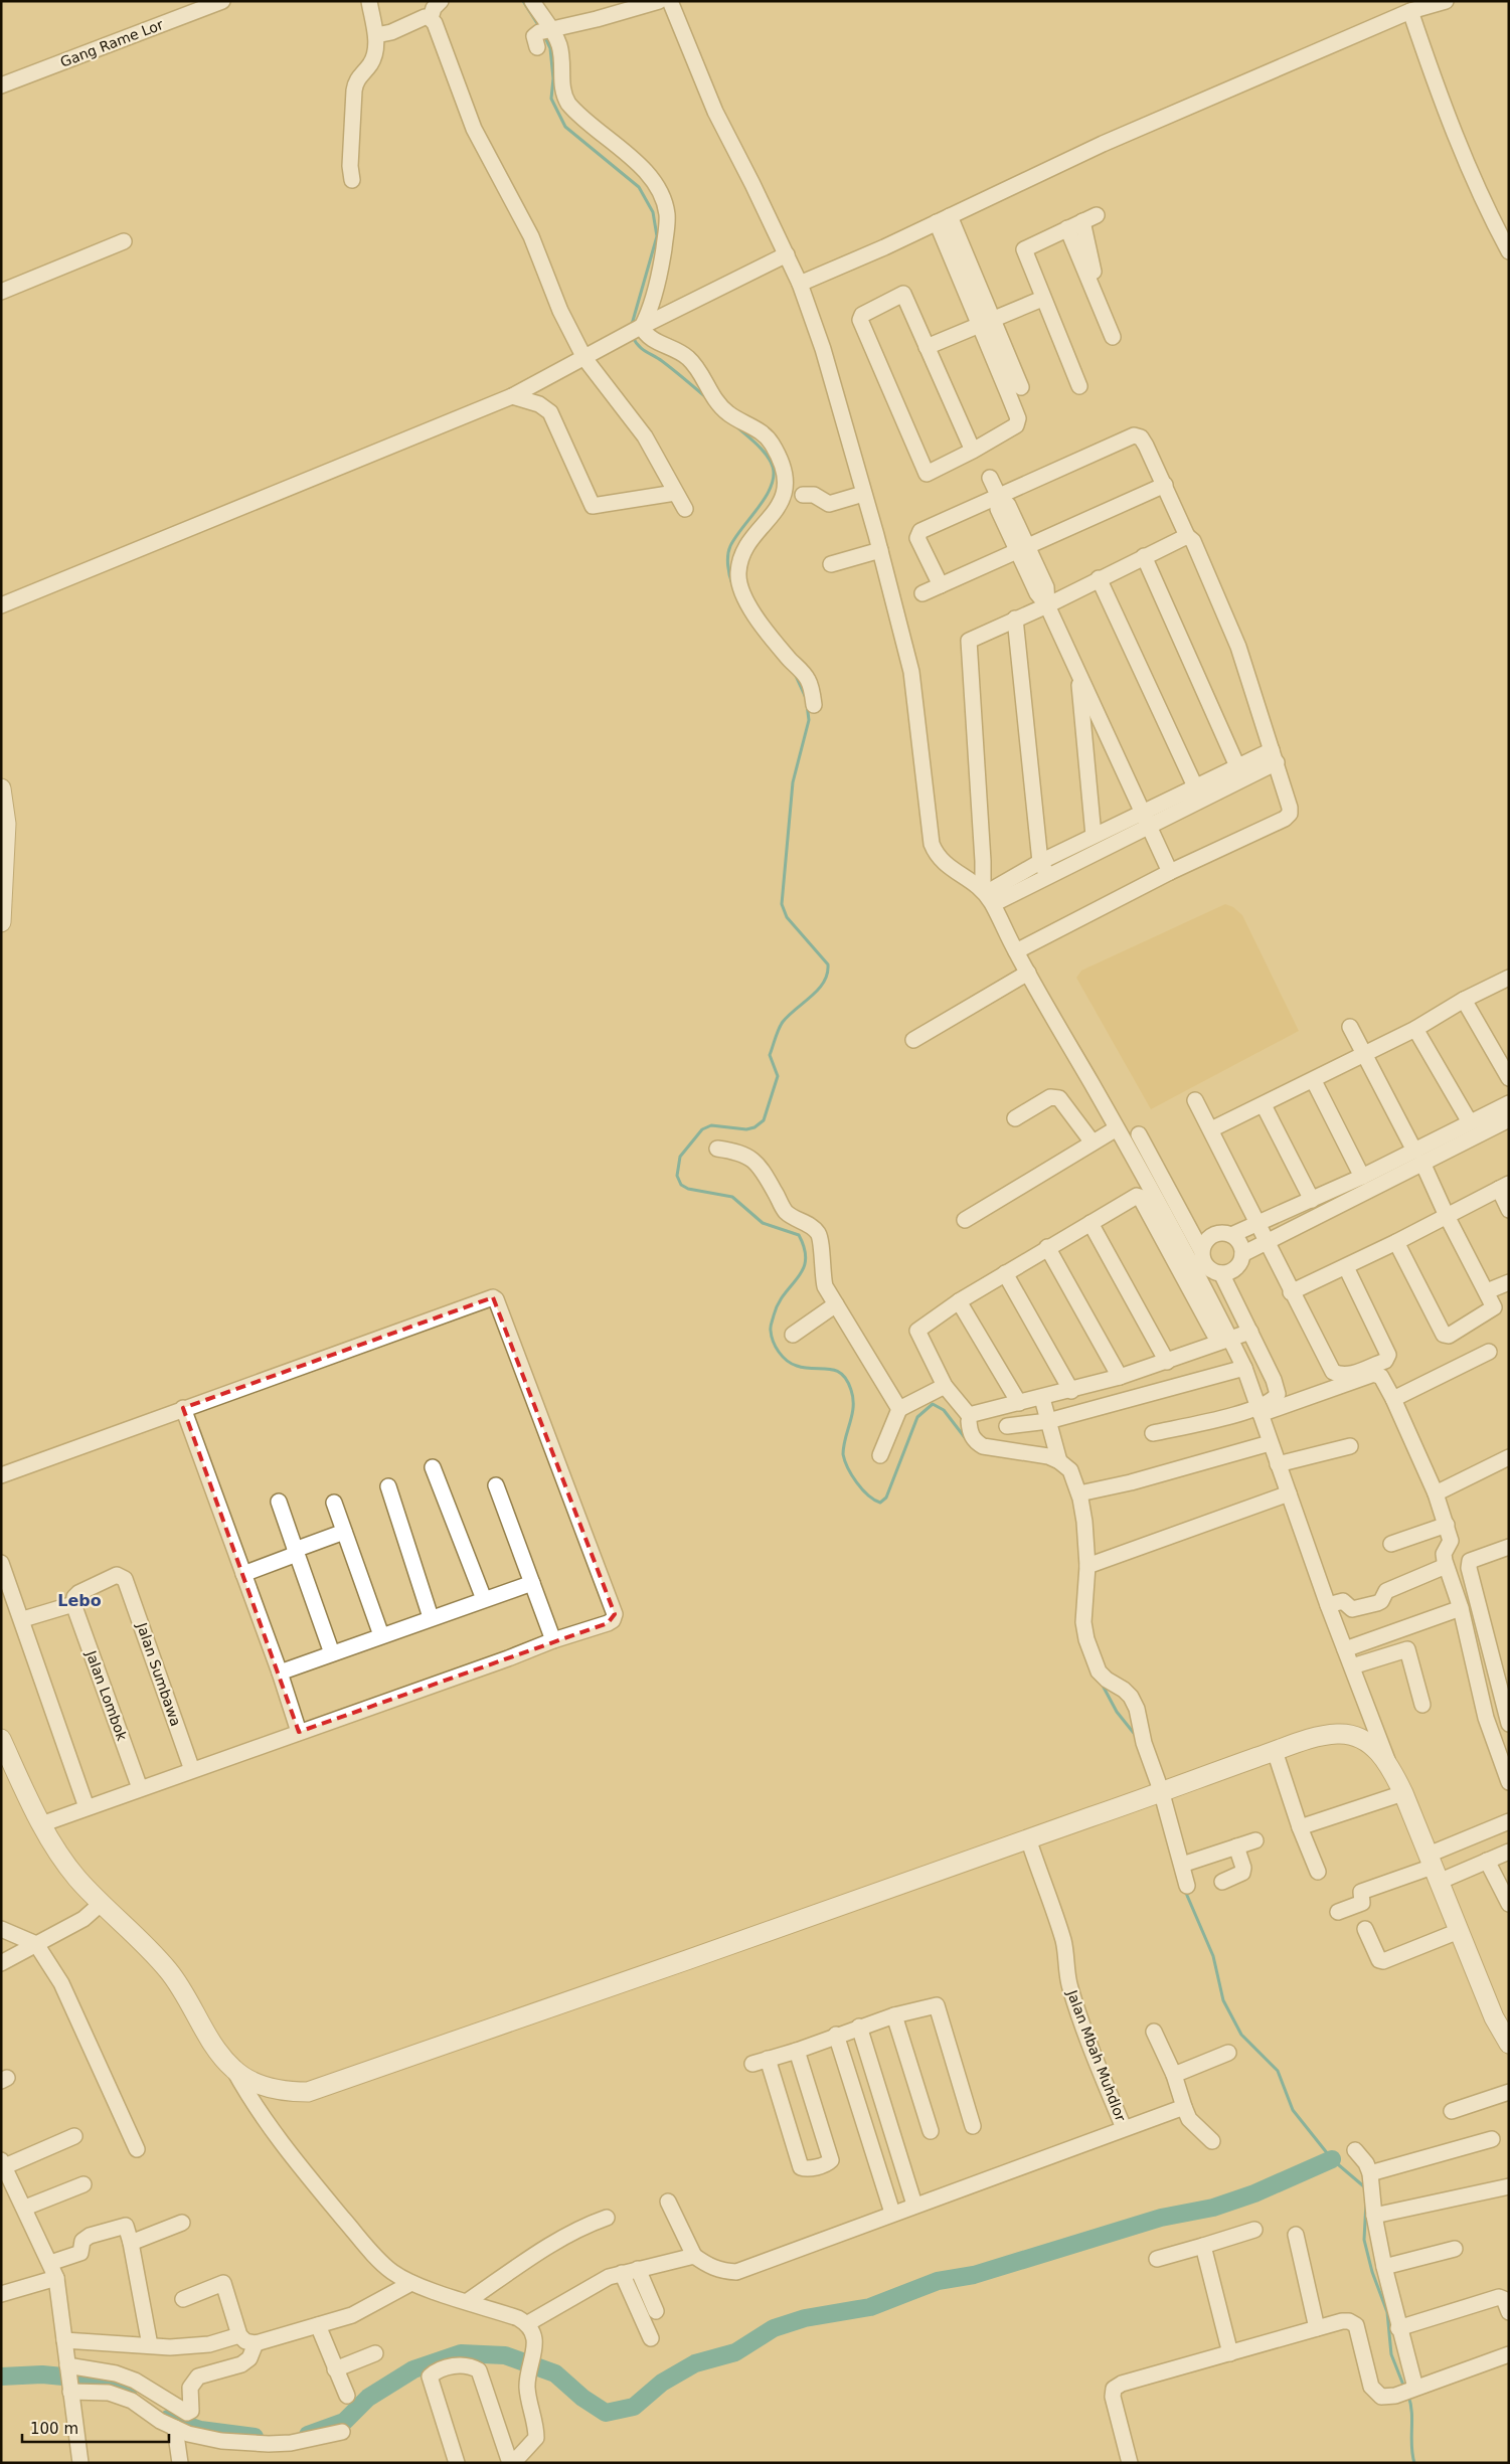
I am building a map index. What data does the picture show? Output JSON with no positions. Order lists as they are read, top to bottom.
{
  "streets": {
    "street": [
      "Gang Rame Lor",
      "Jalan Sumbawa",
      "Jalan Lombok",
      "Jalan Mbah Muhdlor"
    ]
  },
  "crossings": [
    ["Jalan Sumbawa", "Jalan Lombok"]
  ],
  "districts": ["Lebo"],
  "scale_bar": "100 m"
}
